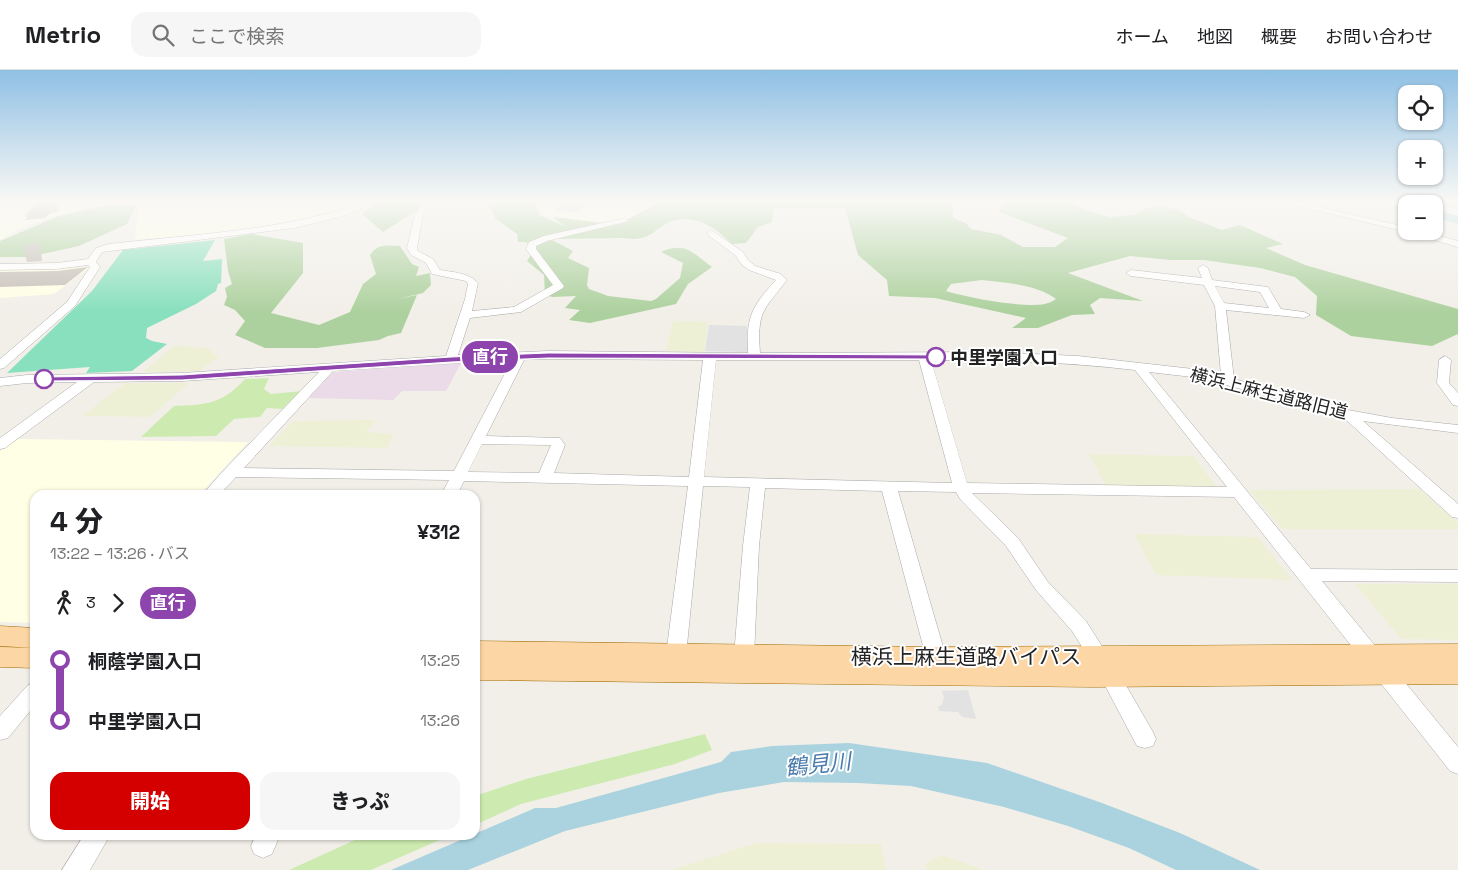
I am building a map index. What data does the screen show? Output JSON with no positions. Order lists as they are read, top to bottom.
{
  "streets": {
    "main road": ["横浜上麻生道路バイパス"],
    "street": ["横浜上麻生道路旧道"]
  },
  "water": ["鶴見川"],
  "places": ["中里学園入口"],
  "lines": ["bus line 直行"],
  "page": {
    "header": "Metrio",
    "search": "ここで検索",
    "nav": [
      "ホーム",
      "地図",
      "概要",
      "お問い合わせ"
    ],
    "on_map": "直行",
    "map_buttons": ["+", "−"],
    "heading": ["4 分", "13:22 – 13:26 · バス", "¥312"],
    "legs": ["3", "直行"],
    "list": [
      {
        "name": "桐蔭学園入口",
        "value": "13:25"
      },
      {
        "name": "中里学園入口",
        "value": "13:26"
      }
    ],
    "buttons": ["開始", "きっぷ"]
  }
}
